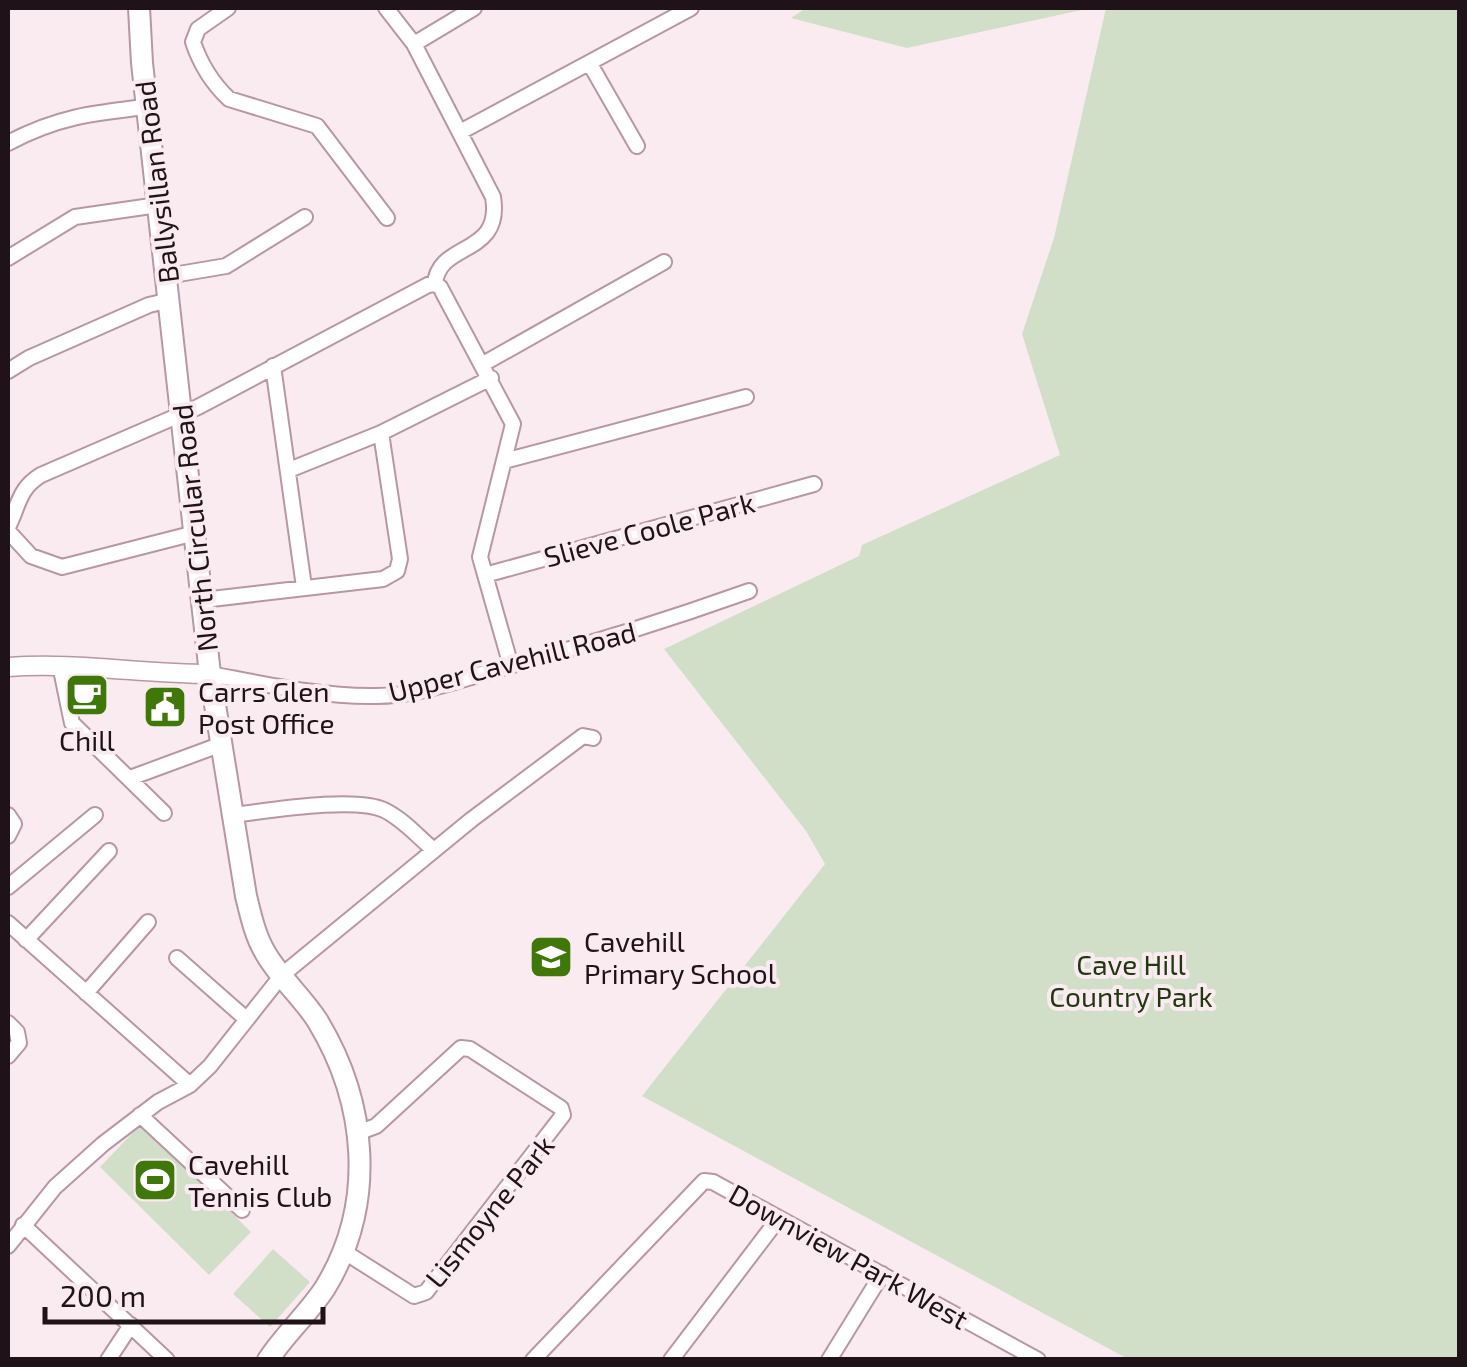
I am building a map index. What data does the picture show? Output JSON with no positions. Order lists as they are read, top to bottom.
{
  "streets": {
    "highway": ["Ballysillan Road", "North Circular Road"],
    "street": [
      "Slieve Coole Park",
      "Upper Cavehill Road",
      "Lismoyne Park",
      "Downview Park West"
    ]
  },
  "crossings": [
    ["Ballysillan Road", "North Circular Road"],
    ["North Circular Road", "Upper Cavehill Road"],
    ["North Circular Road", "Lismoyne Park"]
  ],
  "parks": ["Cave Hill Country Park"],
  "places": {
    "cafe": ["Chill"],
    "public building": ["Carrs Glen Post Office"],
    "school or university": ["Cavehill Primary School"],
    "sports": ["Cavehill Tennis Club"]
  },
  "scale_bar": "200 m"
}
